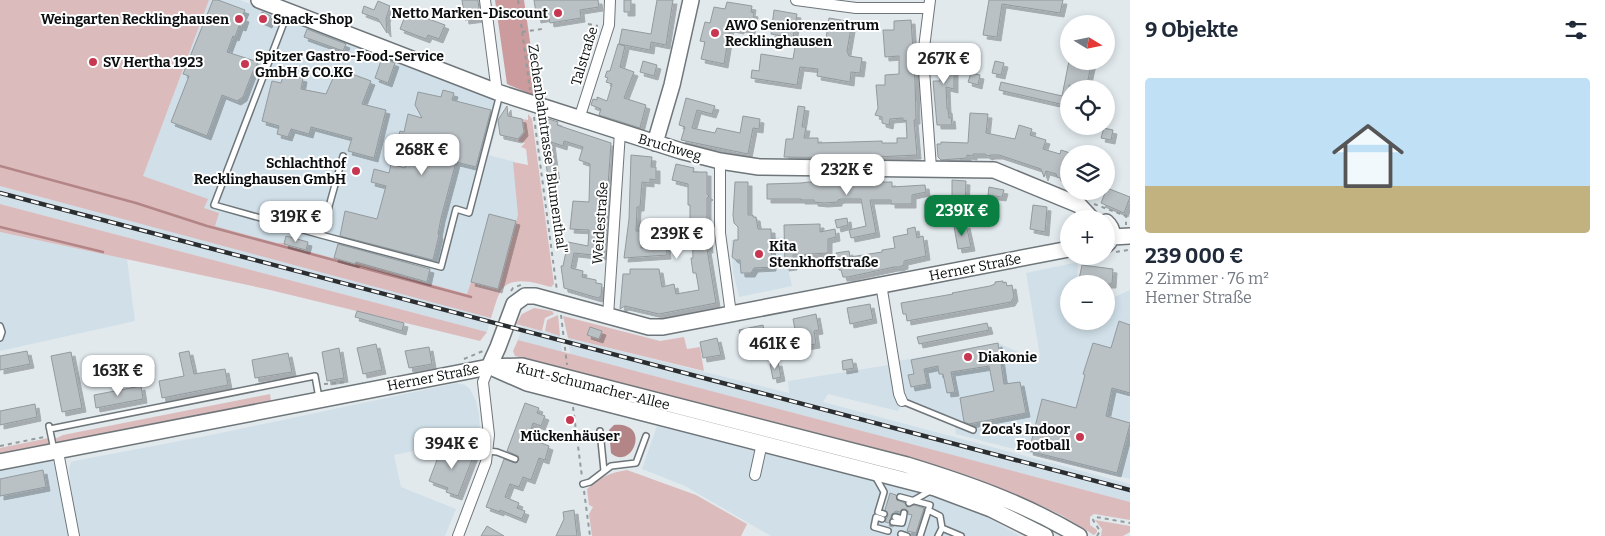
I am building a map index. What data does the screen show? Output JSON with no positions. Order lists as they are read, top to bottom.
{
  "streets": {
    "main road": ["Bruchweg", "Herner Straße", "Kurt-Schumacher-Allee"],
    "street": ["Talstraße", "Weidestraße"],
    "path": ["Zechenbahntrasse \"Blumenthal\""]
  },
  "crossings": [
    ["Talstraße", "Bruchweg"],
    ["Bruchweg", "Zechenbahntrasse \"Blumenthal\""],
    ["Bruchweg", "Weidestraße"],
    ["Zechenbahntrasse \"Blumenthal\"", "Herner Straße"],
    ["Zechenbahntrasse \"Blumenthal\"", "Kurt-Schumacher-Allee"],
    ["Weidestraße", "Herner Straße"],
    ["Herner Straße", "Kurt-Schumacher-Allee"]
  ],
  "places": [
    "Netto Marken-Discount",
    "Weingarten Recklinghausen",
    "Snack-Shop",
    "AWO Seniorenzentrum Recklinghausen",
    "SV Hertha 1923",
    "Spitzer Gastro-Food-Service GmbH & CO.KG",
    "Schlachthof Recklinghausen GmbH",
    "Kita Stenkhoffstraße",
    "Diakonie",
    "Mückenhäuser",
    "Zoca's Indoor Football"
  ],
  "north": "right",
  "page": {
    "heading": "9 Objekte",
    "map_buttons": ["+", "−"],
    "price": [
      "267K €",
      "268K €",
      "232K €",
      "239K €",
      "319K €",
      "239K €",
      "461K €",
      "163K €",
      "394K €"
    ],
    "list": [
      {
        "name": "239 000 €",
        "note": "2 Zimmer · 76 m² · Herner Straße"
      }
    ]
  }
}
